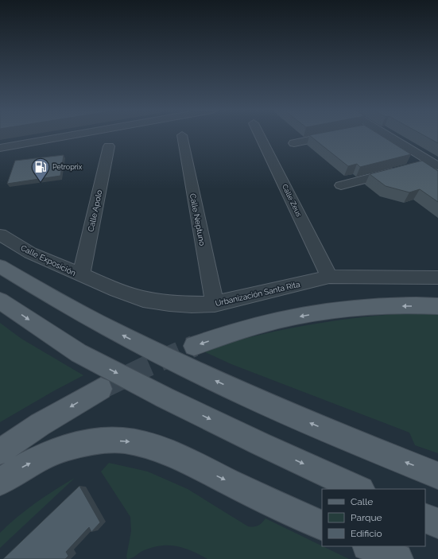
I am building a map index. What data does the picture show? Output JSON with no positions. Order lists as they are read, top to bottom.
{
  "streets": {
    "street": [
      "Calle Zeus",
      "Calle Apolo",
      "Calle Neptuno",
      "Calle Exposición",
      "Urbanización Santa Rita"
    ]
  },
  "crossings": [
    ["Calle Zeus", "Urbanización Santa Rita"],
    ["Calle Apolo", "Calle Exposición"],
    ["Calle Apolo", "Urbanización Santa Rita"],
    ["Calle Neptuno", "Urbanización Santa Rita"],
    ["Calle Exposición", "Urbanización Santa Rita"]
  ],
  "places": {
    "fuel station": ["Petroprix"]
  },
  "legend": ["Calle", "Parque", "Edificio"]
}
